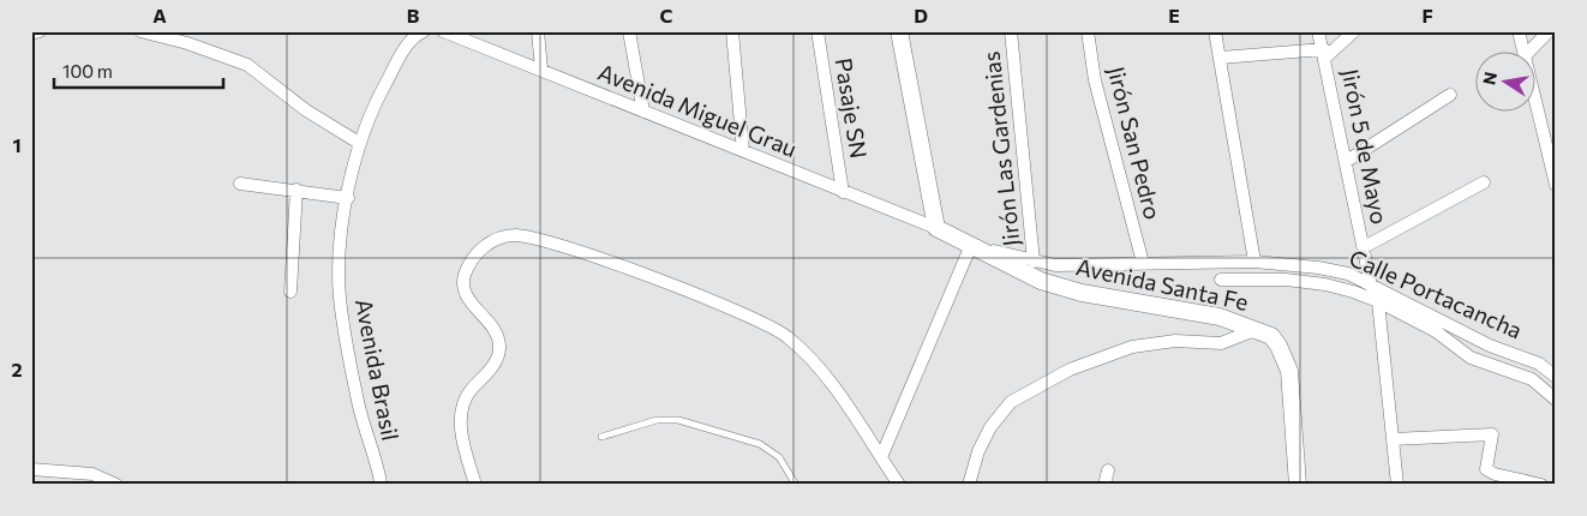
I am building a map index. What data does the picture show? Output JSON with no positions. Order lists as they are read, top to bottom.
{
  "streets": {
    "street": [
      "Pasaje SN",
      "Avenida Miguel Grau",
      "Jirón San Pedro",
      "Jirón 5 de Mayo",
      "Jirón Las Gardenias",
      "Avenida Santa Fe",
      "Calle Portacancha",
      "Avenida Brasil"
    ]
  },
  "crossings": [
    ["Pasaje SN", "Avenida Miguel Grau"],
    ["Avenida Miguel Grau", "Avenida Santa Fe"],
    ["Jirón San Pedro", "Calle Portacancha"],
    ["Jirón 5 de Mayo", "Calle Portacancha"],
    ["Jirón Las Gardenias", "Calle Portacancha"],
    ["Avenida Santa Fe", "Calle Portacancha"]
  ],
  "scale_bar": "100 m",
  "north": "left",
  "grid": {
    "columns": [
      "A",
      "B",
      "C",
      "D",
      "E",
      "F"
    ],
    "rows": ["1", "2"]
  }
}
